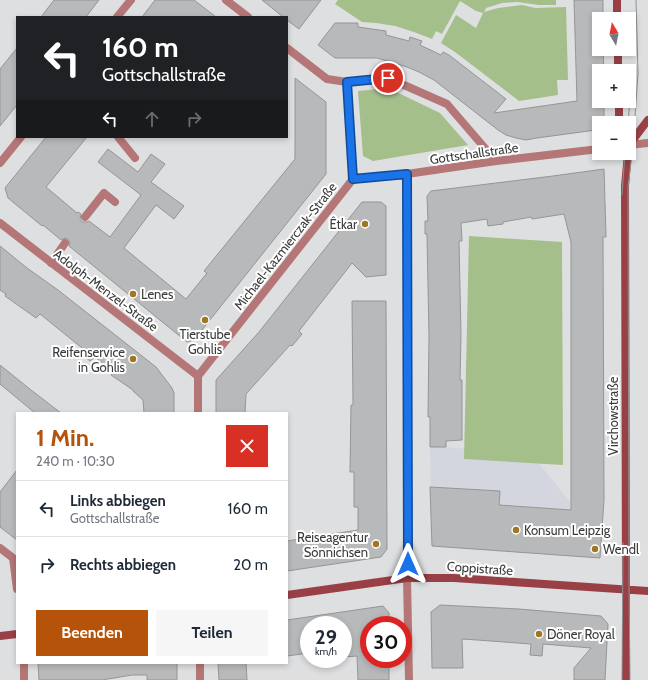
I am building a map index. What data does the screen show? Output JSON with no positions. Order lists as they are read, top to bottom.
{
  "streets": {
    "main road": ["Virchowstraße", "Coppistraße"],
    "street": ["Gottschallstraße", "Michael-Kazmierczak-Straße", "Adolph-Menzel-Straße"]
  },
  "crossings": [
    ["Gottschallstraße", "Michael-Kazmierczak-Straße"],
    ["Michael-Kazmierczak-Straße", "Adolph-Menzel-Straße"],
    ["Virchowstraße", "Coppistraße"]
  ],
  "places": [
    "Êtkar",
    "Lenes",
    "Tierstube Gohlis",
    "Reifenservice in Gohlis",
    "Konsum Leipzig",
    "Reiseagentur Sönnichsen",
    "Wendl",
    "Döner Royal"
  ],
  "north": "top",
  "page": {
    "map_buttons": ["+", "−"],
    "turn": ["160 m", "Gottschallstraße"],
    "heading": ["1 Min.", "240 m · 10:30"],
    "list": [
      {
        "name": "Links abbiegen",
        "note": "Gottschallstraße",
        "value": "160 m"
      },
      {
        "name": "Rechts abbiegen",
        "value": "20 m"
      }
    ],
    "buttons": ["Beenden", "Teilen"],
    "speed": "29 km/h",
    "limit": "30"
  }
}
